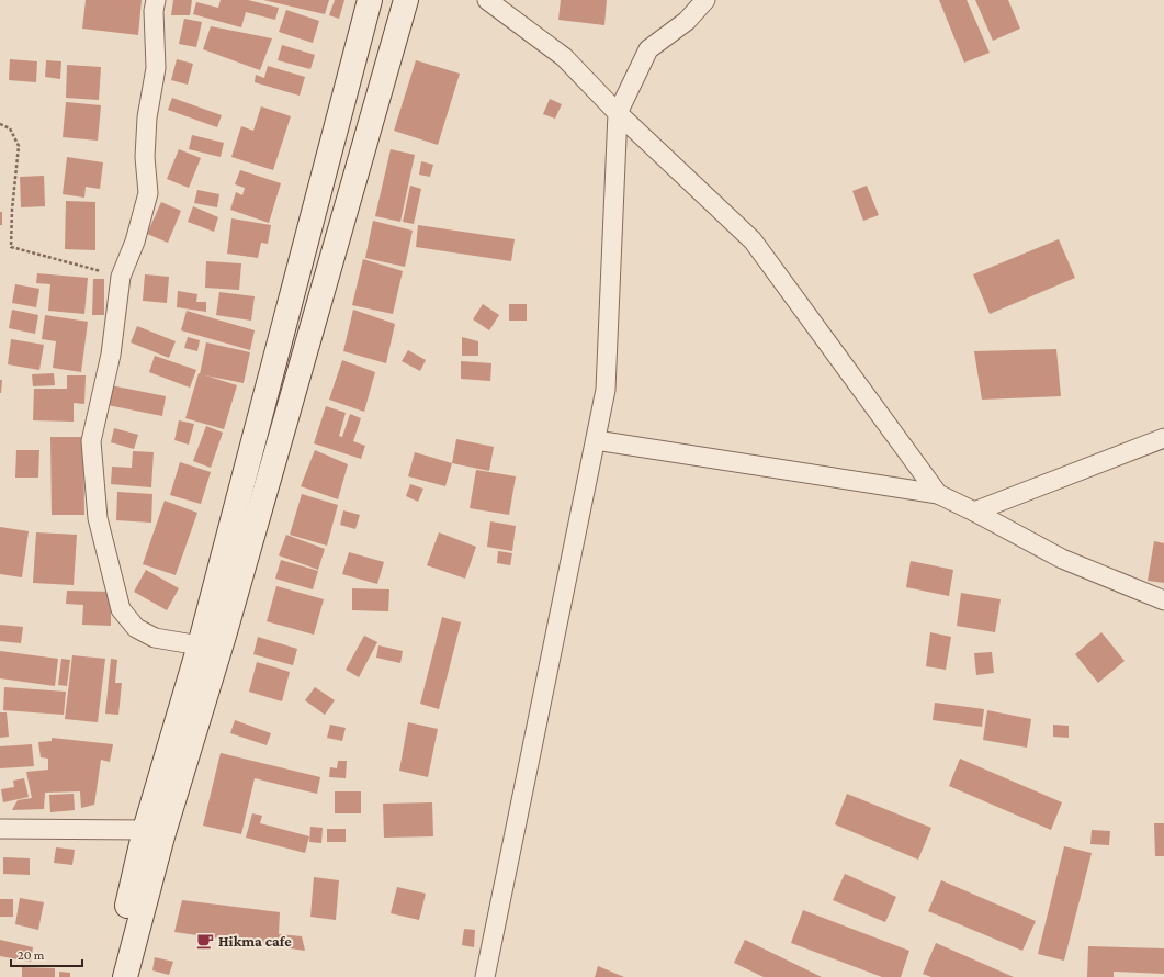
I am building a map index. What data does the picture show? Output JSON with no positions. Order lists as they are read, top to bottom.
{
  "places": {
    "cafe": ["Hikma cafe"]
  },
  "scale_bar": "20 m"
}
